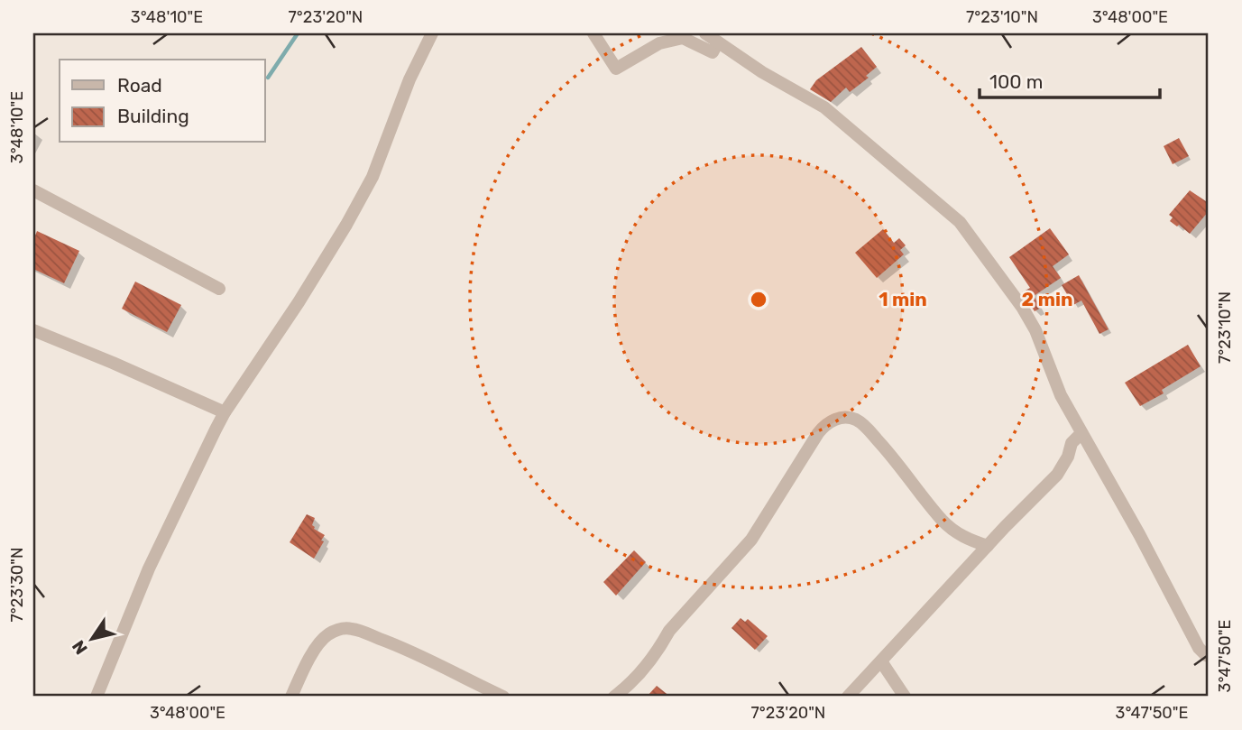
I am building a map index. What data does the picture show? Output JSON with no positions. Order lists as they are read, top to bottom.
{
  "legend": ["Road", "Building"],
  "scale_bar": "100 m",
  "north": "bottom left",
  "coordinates": [
    "3°48'10\"E",
    "7°23'20\"N",
    "7°23'10\"N",
    "3°48'00\"E",
    "7°23'30\"N",
    "3°47'50\"E"
  ],
  "rings": ["1 min", "2 min"]
}
